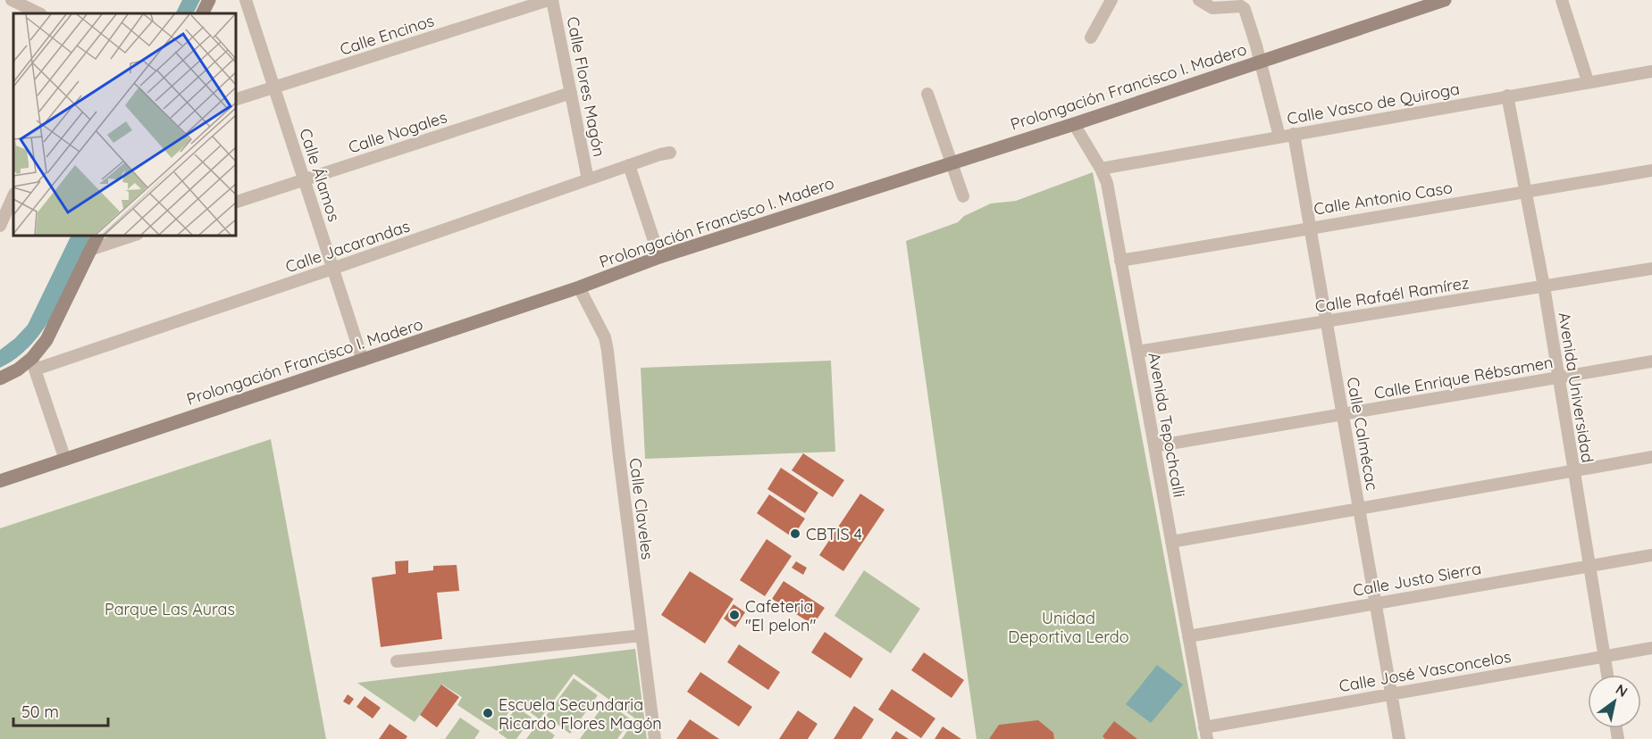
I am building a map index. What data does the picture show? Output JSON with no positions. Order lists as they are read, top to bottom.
{
  "streets": {
    "main road": ["Prolongación Francisco I. Madero"],
    "street": [
      "Calle Encinos",
      "Calle Flores Magón",
      "Calle Vasco de Quiroga",
      "Calle Nogales",
      "Calle Álamos",
      "Calle Antonio Caso",
      "Calle Jacarandas",
      "Calle Rafaél Ramírez",
      "Calle Enrique Rébsamen",
      "Avenida Universidad",
      "Avenida Tepochcalli",
      "Calle Calmécac",
      "Calle Claveles",
      "Calle Justo Sierra",
      "Calle José Vasconcelos"
    ]
  },
  "crossings": [
    ["Calle Encinos", "Calle Flores Magón"],
    ["Calle Encinos", "Calle Álamos"],
    ["Calle Flores Magón", "Prolongación Francisco I. Madero"],
    ["Calle Flores Magón", "Calle Nogales"],
    ["Calle Flores Magón", "Calle Jacarandas"],
    ["Prolongación Francisco I. Madero", "Calle Álamos"],
    ["Prolongación Francisco I. Madero", "Avenida Tepochcalli"],
    ["Prolongación Francisco I. Madero", "Calle Claveles"],
    ["Calle Vasco de Quiroga", "Avenida Universidad"],
    ["Calle Vasco de Quiroga", "Avenida Tepochcalli"],
    ["Calle Vasco de Quiroga", "Calle Calmécac"],
    ["Calle Nogales", "Calle Álamos"],
    ["Calle Álamos", "Calle Jacarandas"],
    ["Calle Antonio Caso", "Avenida Universidad"],
    ["Calle Antonio Caso", "Avenida Tepochcalli"],
    ["Calle Antonio Caso", "Calle Calmécac"],
    ["Calle Rafaél Ramírez", "Avenida Universidad"],
    ["Calle Rafaél Ramírez", "Avenida Tepochcalli"],
    ["Calle Rafaél Ramírez", "Calle Calmécac"],
    ["Calle Enrique Rébsamen", "Avenida Universidad"],
    ["Calle Enrique Rébsamen", "Avenida Tepochcalli"],
    ["Calle Enrique Rébsamen", "Calle Calmécac"],
    ["Avenida Universidad", "Calle Justo Sierra"],
    ["Avenida Universidad", "Calle José Vasconcelos"],
    ["Avenida Tepochcalli", "Calle Justo Sierra"],
    ["Avenida Tepochcalli", "Calle José Vasconcelos"],
    ["Calle Calmécac", "Calle Justo Sierra"],
    ["Calle Calmécac", "Calle José Vasconcelos"]
  ],
  "parks": ["Parque Las Auras", "Unidad Deportiva Lerdo"],
  "places": ["CBTIS 4", "Cafeteria \"El pelon\"", "Escuela Secundaria Ricardo Flores Magón"],
  "scale_bar": "50 m",
  "north": "top right"
}
